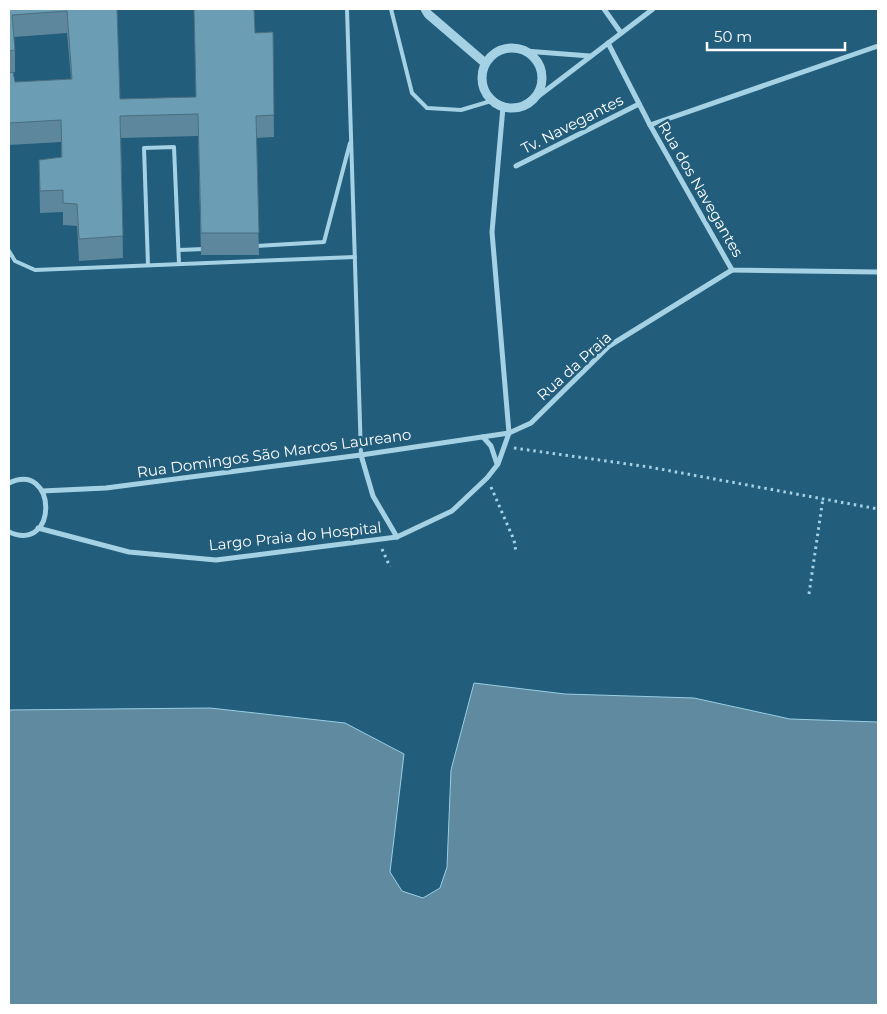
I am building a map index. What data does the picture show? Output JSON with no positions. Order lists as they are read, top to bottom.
{
  "streets": {
    "street": [
      "Tv. Navegantes",
      "Rua dos Navegantes",
      "Rua da Praia",
      "Rua Domingos São Marcos Laureano",
      "Largo Praia do Hospital"
    ]
  },
  "crossings": [
    ["Tv. Navegantes", "Rua dos Navegantes"],
    ["Rua dos Navegantes", "Rua da Praia"],
    ["Rua da Praia", "Rua Domingos São Marcos Laureano"],
    ["Rua da Praia", "Largo Praia do Hospital"],
    ["Rua Domingos São Marcos Laureano", "Largo Praia do Hospital"]
  ],
  "scale_bar": "50 m"
}
